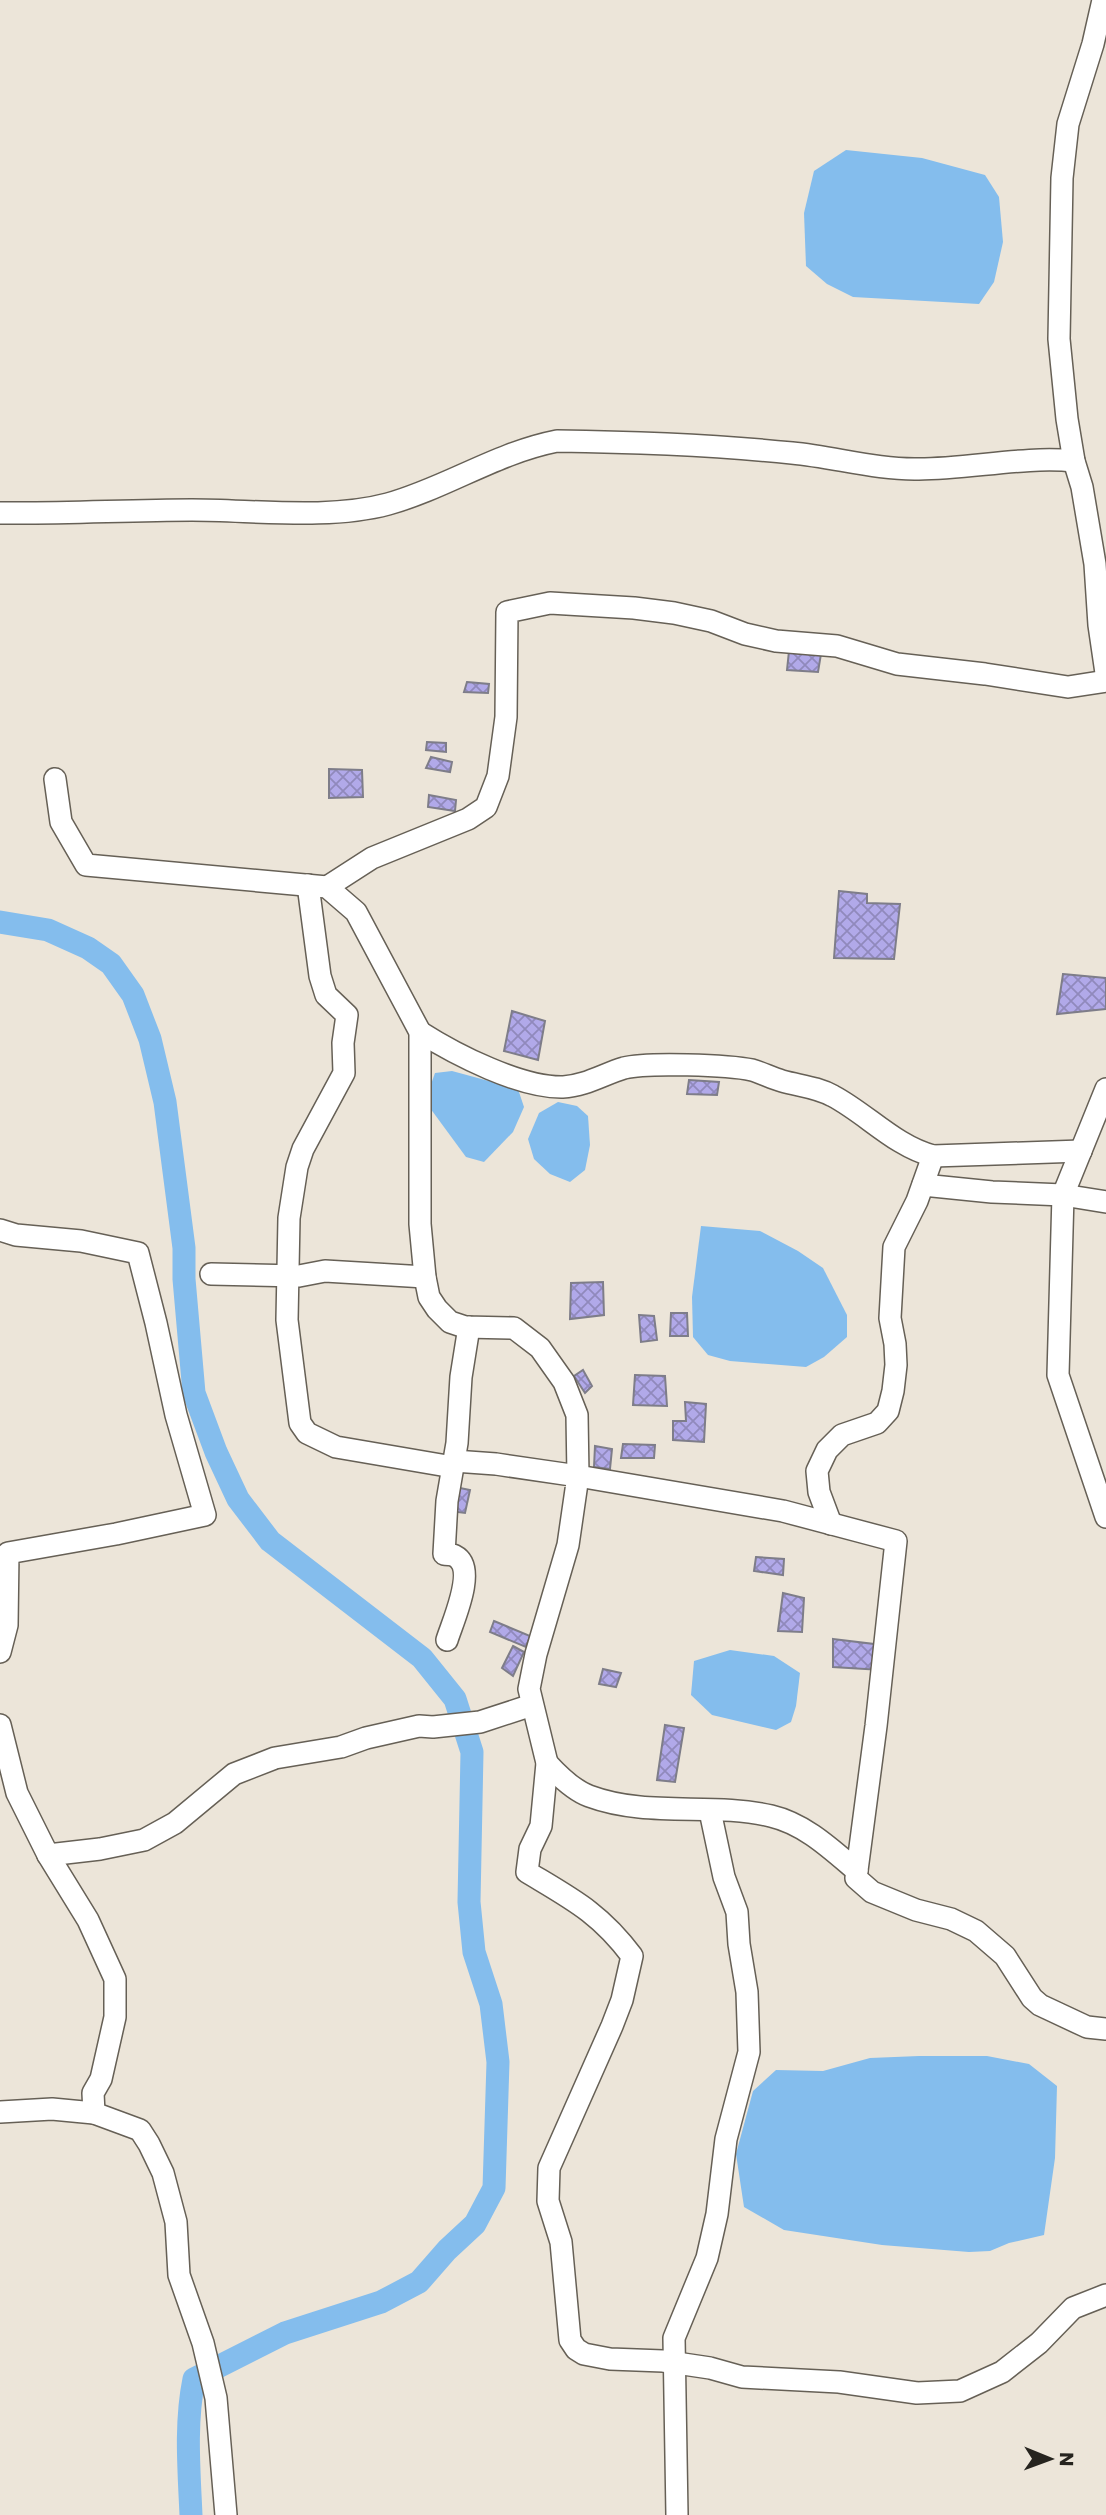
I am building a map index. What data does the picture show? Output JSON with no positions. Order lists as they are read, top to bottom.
{
  "north": "right"
}
